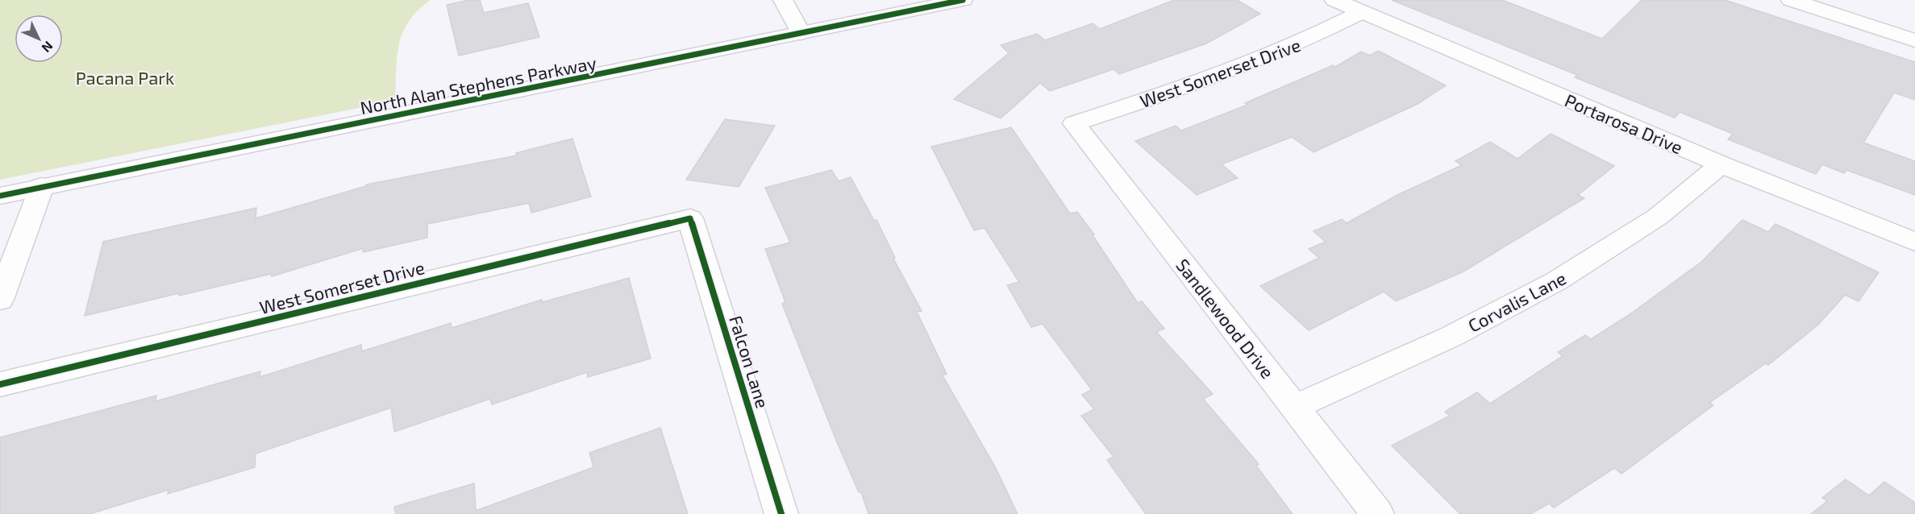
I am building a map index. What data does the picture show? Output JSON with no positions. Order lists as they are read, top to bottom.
{
  "streets": {
    "street": [
      "West Somerset Drive",
      "North Alan Stephens Parkway",
      "Portarosa Drive",
      "Corvalis Lane",
      "Sandlewood Drive",
      "Falcon Lane"
    ]
  },
  "crossings": [
    ["West Somerset Drive", "Portarosa Drive"],
    ["West Somerset Drive", "Sandlewood Drive"],
    ["West Somerset Drive", "Falcon Lane"],
    ["Portarosa Drive", "Corvalis Lane"],
    ["Corvalis Lane", "Sandlewood Drive"]
  ],
  "parks": ["Pacana Park"],
  "north": "bottom right"
}
